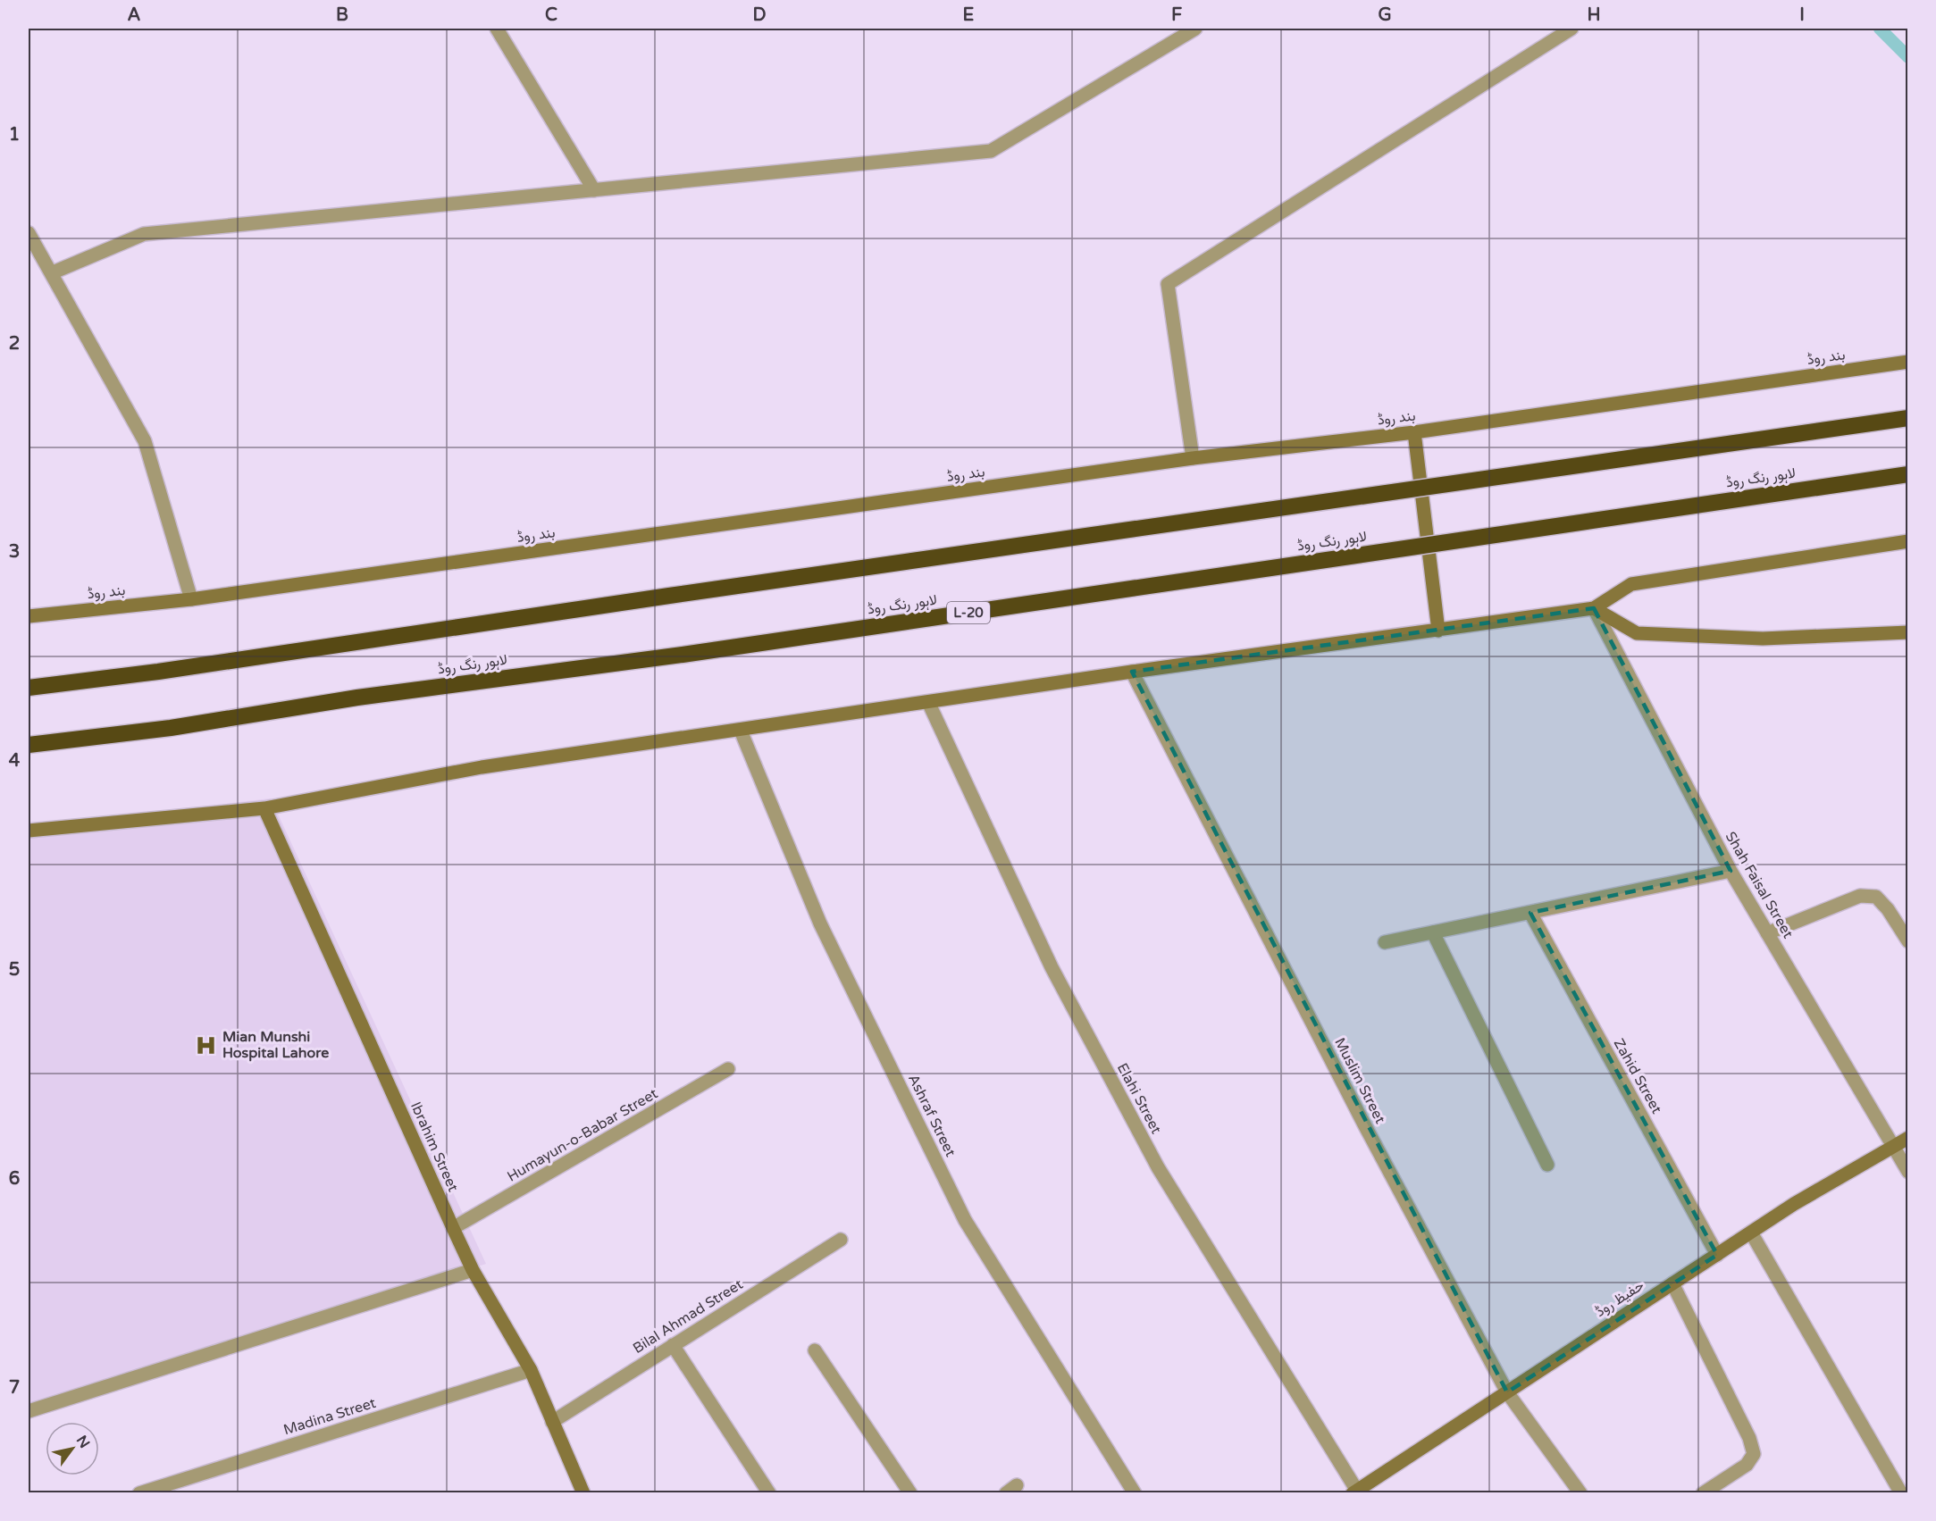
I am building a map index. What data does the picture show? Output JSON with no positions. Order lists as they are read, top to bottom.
{
  "streets": {
    "highway": ["لاہور رنگ روڈ", "L-20"],
    "main road": ["بند روڈ", "Ibrahim Street", "حفیظ روڈ"],
    "street": [
      "Shah Faisal Street",
      "Zahid Street",
      "Muslim Street",
      "Elahi Street",
      "Ashraf Street",
      "Humayun-o-Babar Street",
      "Bilal Ahmad Street",
      "Madina Street"
    ]
  },
  "crossings": [
    ["Shah Faisal Street", "حفیظ روڈ"],
    ["Zahid Street", "حفیظ روڈ"],
    ["Muslim Street", "حفیظ روڈ"],
    ["Elahi Street", "حفیظ روڈ"],
    ["Humayun-o-Babar Street", "Ibrahim Street"],
    ["Ibrahim Street", "Bilal Ahmad Street"],
    ["Ibrahim Street", "Madina Street"]
  ],
  "places": {
    "hospital": ["Mian Munshi Hospital Lahore"]
  },
  "north": "top right",
  "grid": {
    "columns": [
      "A",
      "B",
      "C",
      "D",
      "E",
      "F",
      "G",
      "H",
      "I"
    ],
    "rows": [
      "1",
      "2",
      "3",
      "4",
      "5",
      "6",
      "7"
    ]
  }
}
